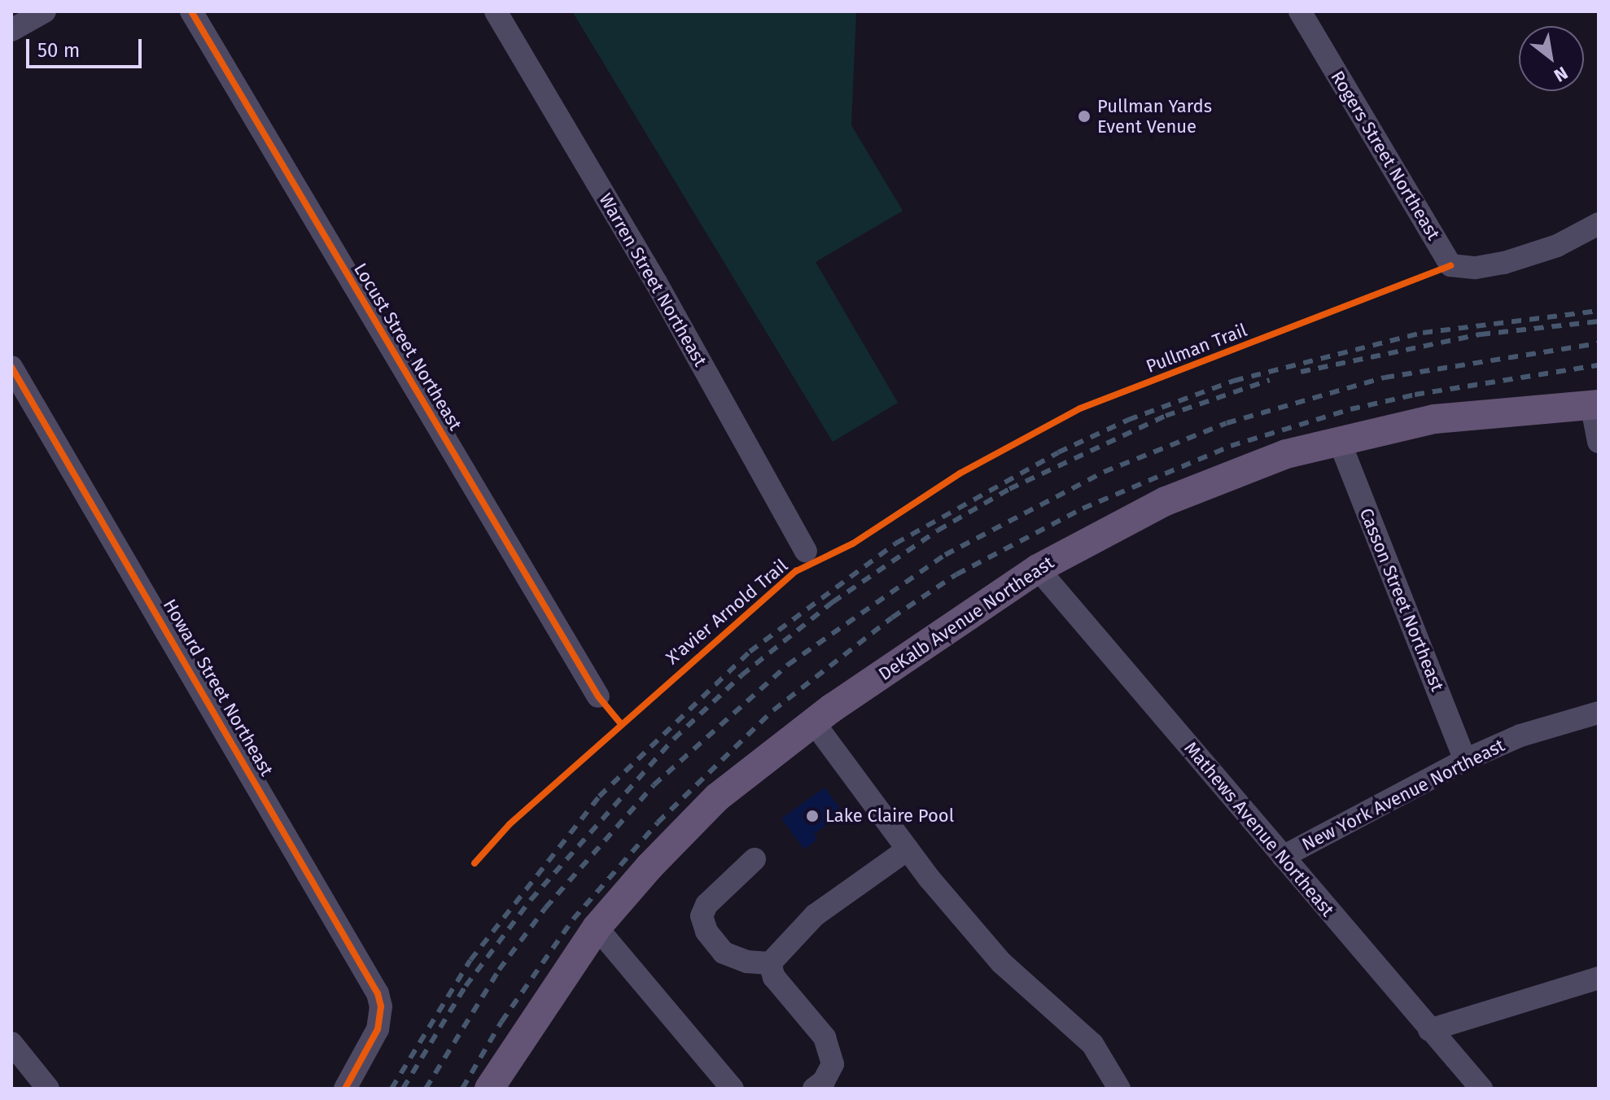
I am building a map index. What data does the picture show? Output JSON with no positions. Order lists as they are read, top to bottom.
{
  "streets": {
    "main road": ["DeKalb Avenue Northeast"],
    "street": [
      "Rogers Street Northeast",
      "Warren Street Northeast",
      "Locust Street Northeast",
      "Casson Street Northeast",
      "Howard Street Northeast",
      "New York Avenue Northeast",
      "Mathews Avenue Northeast"
    ],
    "cycle path": ["Pullman Trail"]
  },
  "crossings": [
    ["Casson Street Northeast", "DeKalb Avenue Northeast"],
    ["Casson Street Northeast", "New York Avenue Northeast"],
    ["DeKalb Avenue Northeast", "Mathews Avenue Northeast"],
    ["New York Avenue Northeast", "Mathews Avenue Northeast"]
  ],
  "places": ["Pullman Yards Event Venue", "Lake Claire Pool"],
  "scale_bar": "50 m",
  "north": "bottom right"
}
